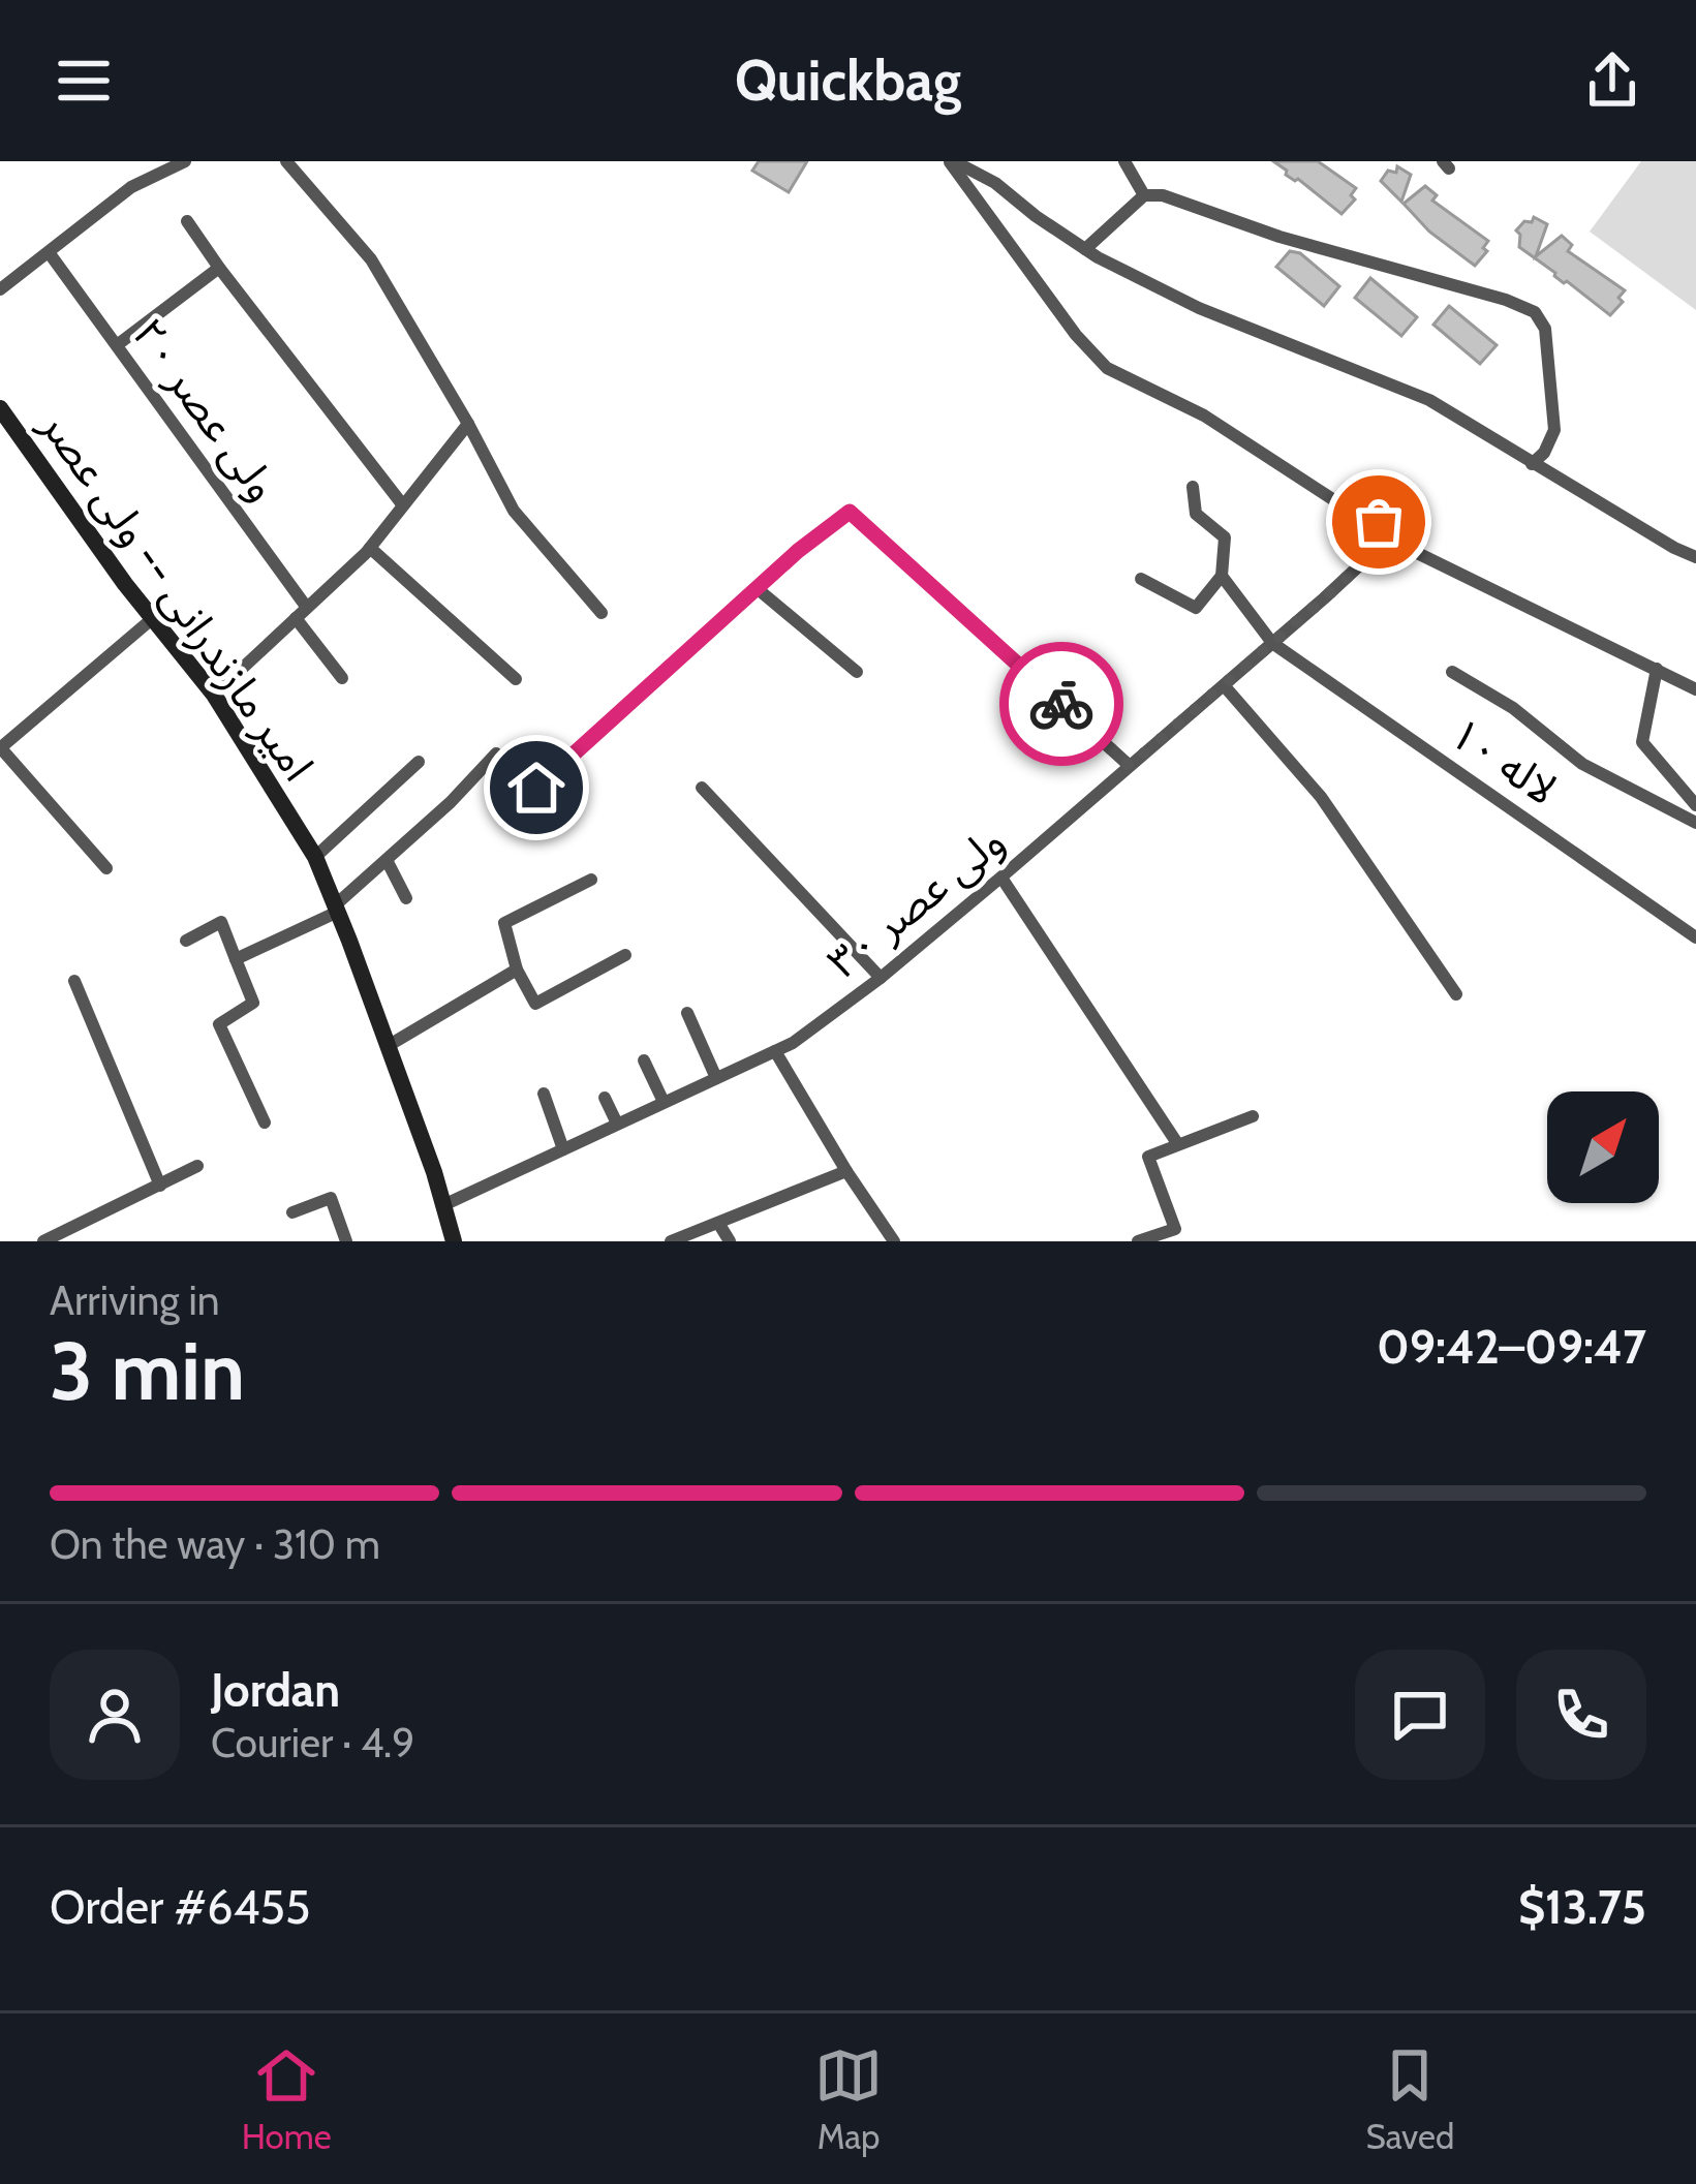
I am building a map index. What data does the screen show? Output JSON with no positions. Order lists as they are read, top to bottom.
{
  "streets": {
    "main road": ["امیر مازندرانی -- ولی عصر"],
    "street": ["ولی عصر ۲۰", "لاله ۱۰", "ولی عصر ۳۰"]
  },
  "crossings": [
    ["امیر مازندرانی -- ولی عصر", "ولی عصر ۳۰"],
    ["لاله ۱۰", "ولی عصر ۳۰"]
  ],
  "north": "top right",
  "page": {
    "header": "Quickbag",
    "heading": ["3 min", "Arriving in", "09:42–09:47"],
    "panel": [
      "Jordan",
      "Courier · 4.9",
      "Order #6455",
      "$13.75"
    ],
    "bar": "On the way · 310 m",
    "tabs": ["Home", "Map", "Saved"]
  }
}
